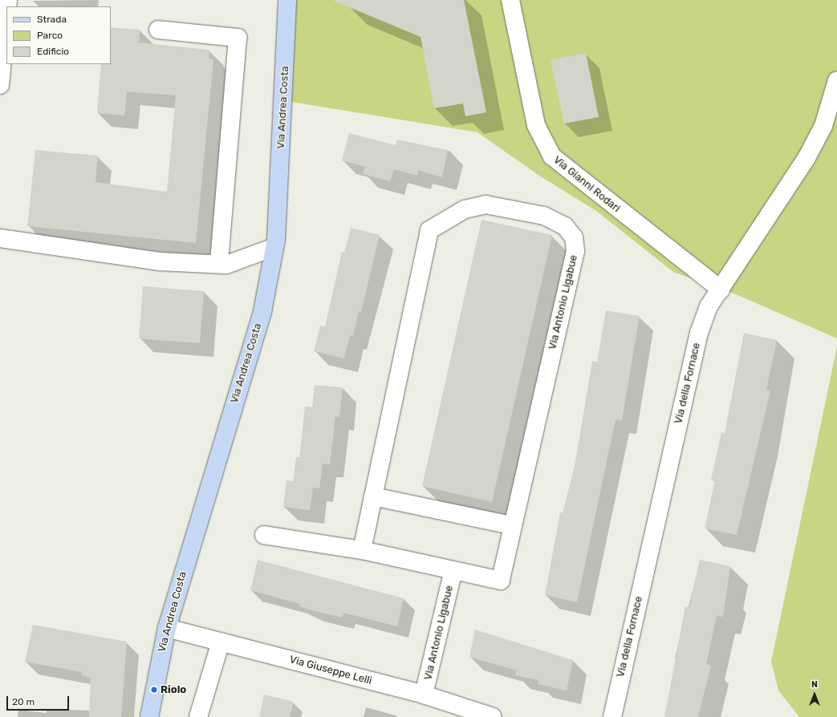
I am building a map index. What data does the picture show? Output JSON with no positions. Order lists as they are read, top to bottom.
{
  "streets": {
    "main road": ["Via Andrea Costa"],
    "street": [
      "Via Gianni Rodari",
      "Via Antonio Ligabue",
      "Via della Fornace",
      "Via Giuseppe Lelli"
    ]
  },
  "crossings": [
    ["Via Andrea Costa", "Via Giuseppe Lelli"],
    ["Via Gianni Rodari", "Via della Fornace"],
    ["Via Antonio Ligabue", "Via Giuseppe Lelli"]
  ],
  "places": ["Riolo"],
  "legend": ["Strada", "Parco", "Edificio"],
  "scale_bar": "20 m",
  "north": "top"
}
